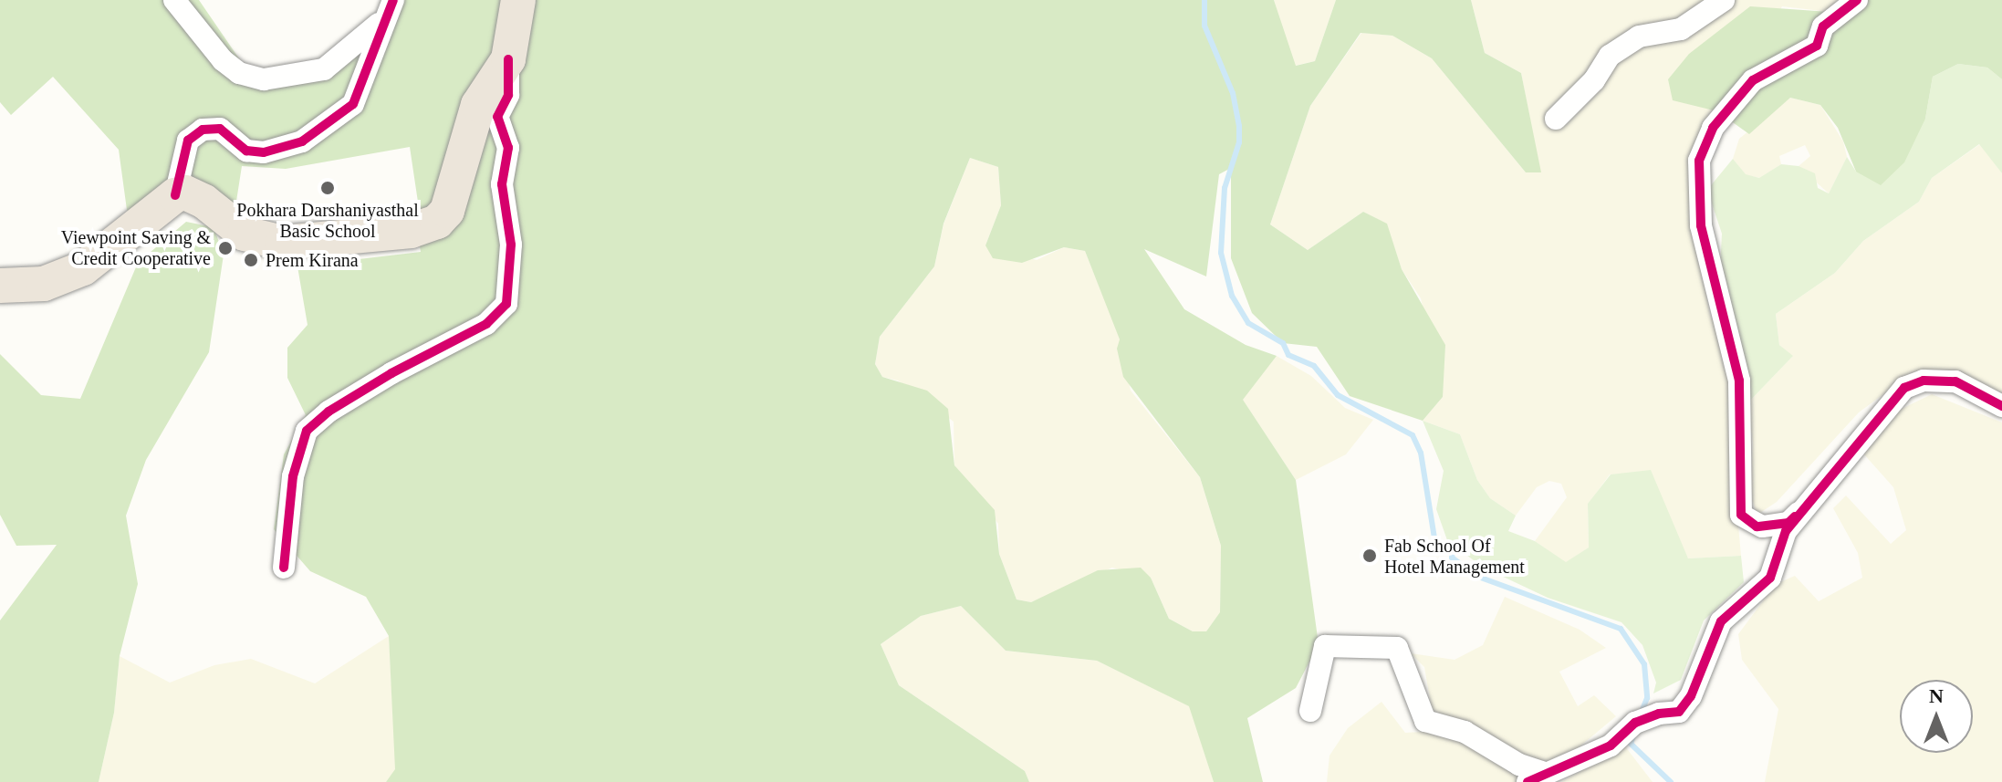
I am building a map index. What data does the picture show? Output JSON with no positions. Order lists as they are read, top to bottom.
{
  "places": [
    "Pokhara Darshaniyasthal Basic School",
    "Viewpoint Saving & Credit Cooperative",
    "Prem Kirana",
    "Fab School Of Hotel Management"
  ],
  "north": "top"
}
